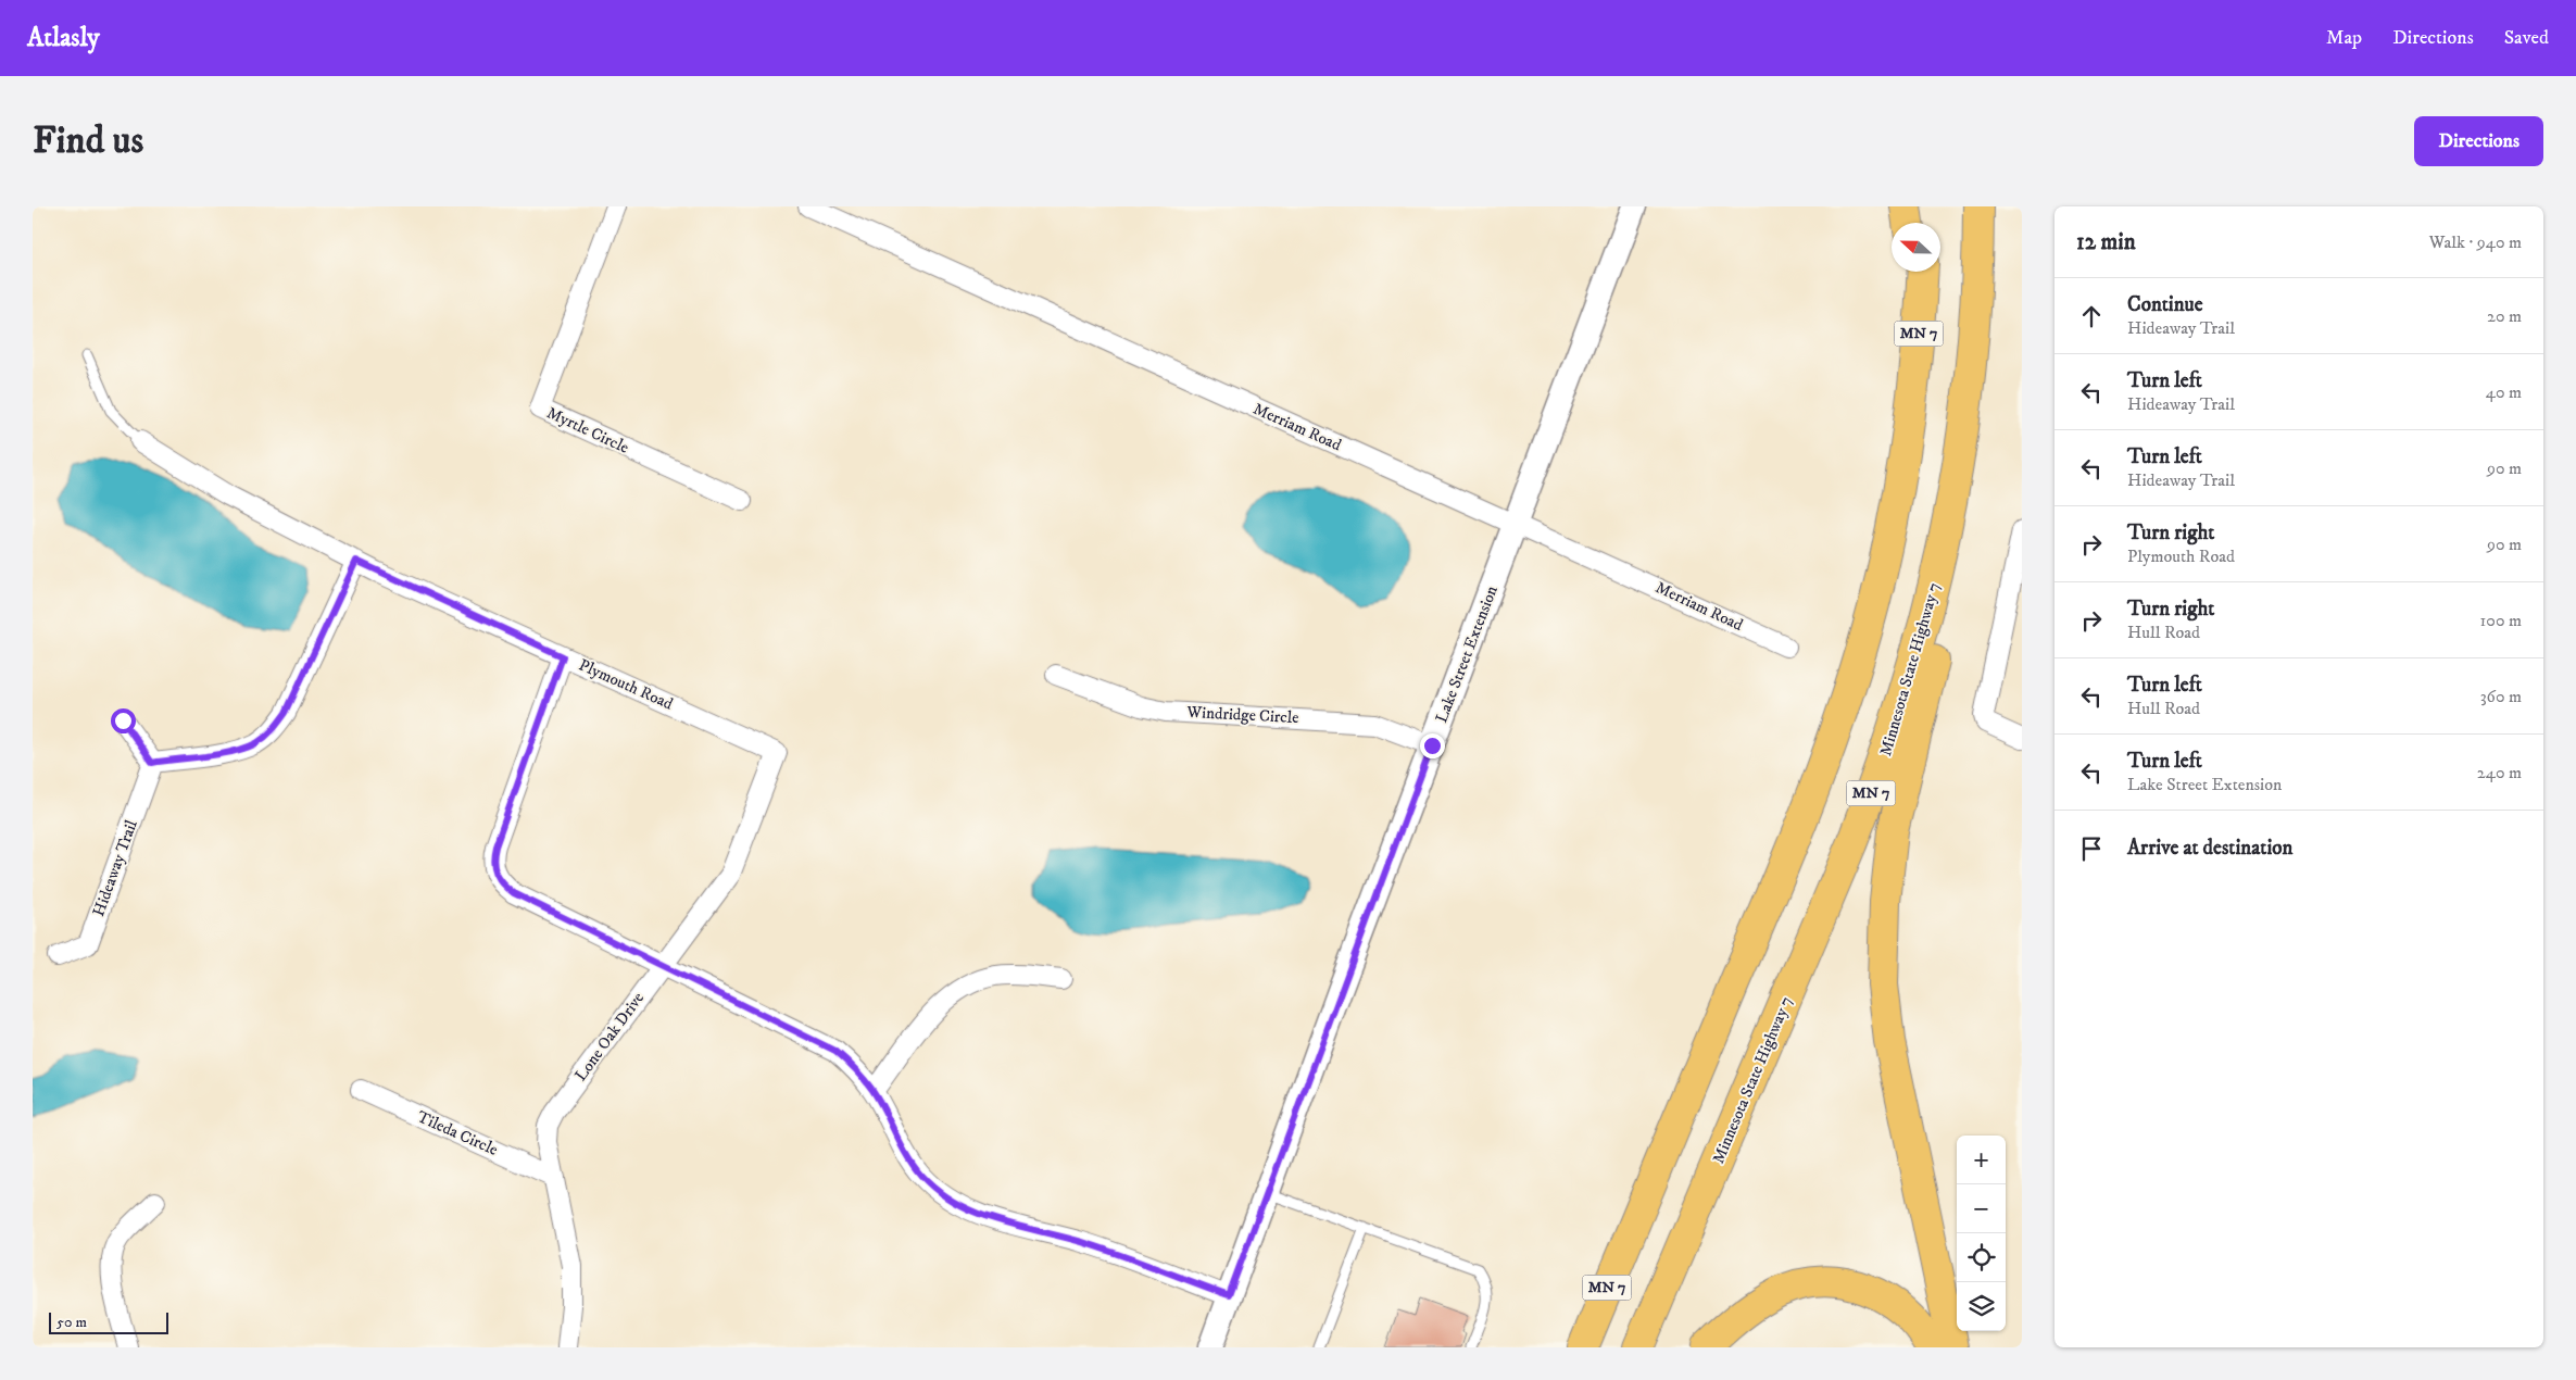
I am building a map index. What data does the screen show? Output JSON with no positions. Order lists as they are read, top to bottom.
{
  "streets": {
    "highway": ["MN 7", "Minnesota State Highway 7"],
    "street": [
      "Merriam Road",
      "Myrtle Circle",
      "Lake Street Extension",
      "Plymouth Road",
      "Windridge Circle",
      "Hideaway Trail",
      "Lone Oak Drive",
      "Tileda Circle"
    ]
  },
  "crossings": [
    ["Merriam Road", "Lake Street Extension"],
    ["Lake Street Extension", "Windridge Circle"],
    ["Plymouth Road", "Lone Oak Drive"],
    ["Lone Oak Drive", "Tileda Circle"]
  ],
  "scale_bar": "50 m",
  "north": "left",
  "page": {
    "header": "Atlasly",
    "nav": ["Map", "Directions", "Saved"],
    "buttons": "Directions",
    "title": "Find us",
    "heading": ["12 min", "Walk · 940 m"],
    "list": [
      ["Continue", "Hideaway Trail", "20 m"],
      ["Turn left", "Hideaway Trail", "40 m"],
      ["Turn left", "Hideaway Trail", "90 m"],
      ["Turn right", "Plymouth Road", "90 m"],
      ["Turn right", "Hull Road", "100 m"],
      ["Turn left", "Hull Road", "360 m"],
      ["Turn left", "Lake Street Extension", "240 m"],
      "Arrive at destination"
    ],
    "map_buttons": ["+", "−"],
    "scale": "50 m"
  }
}
